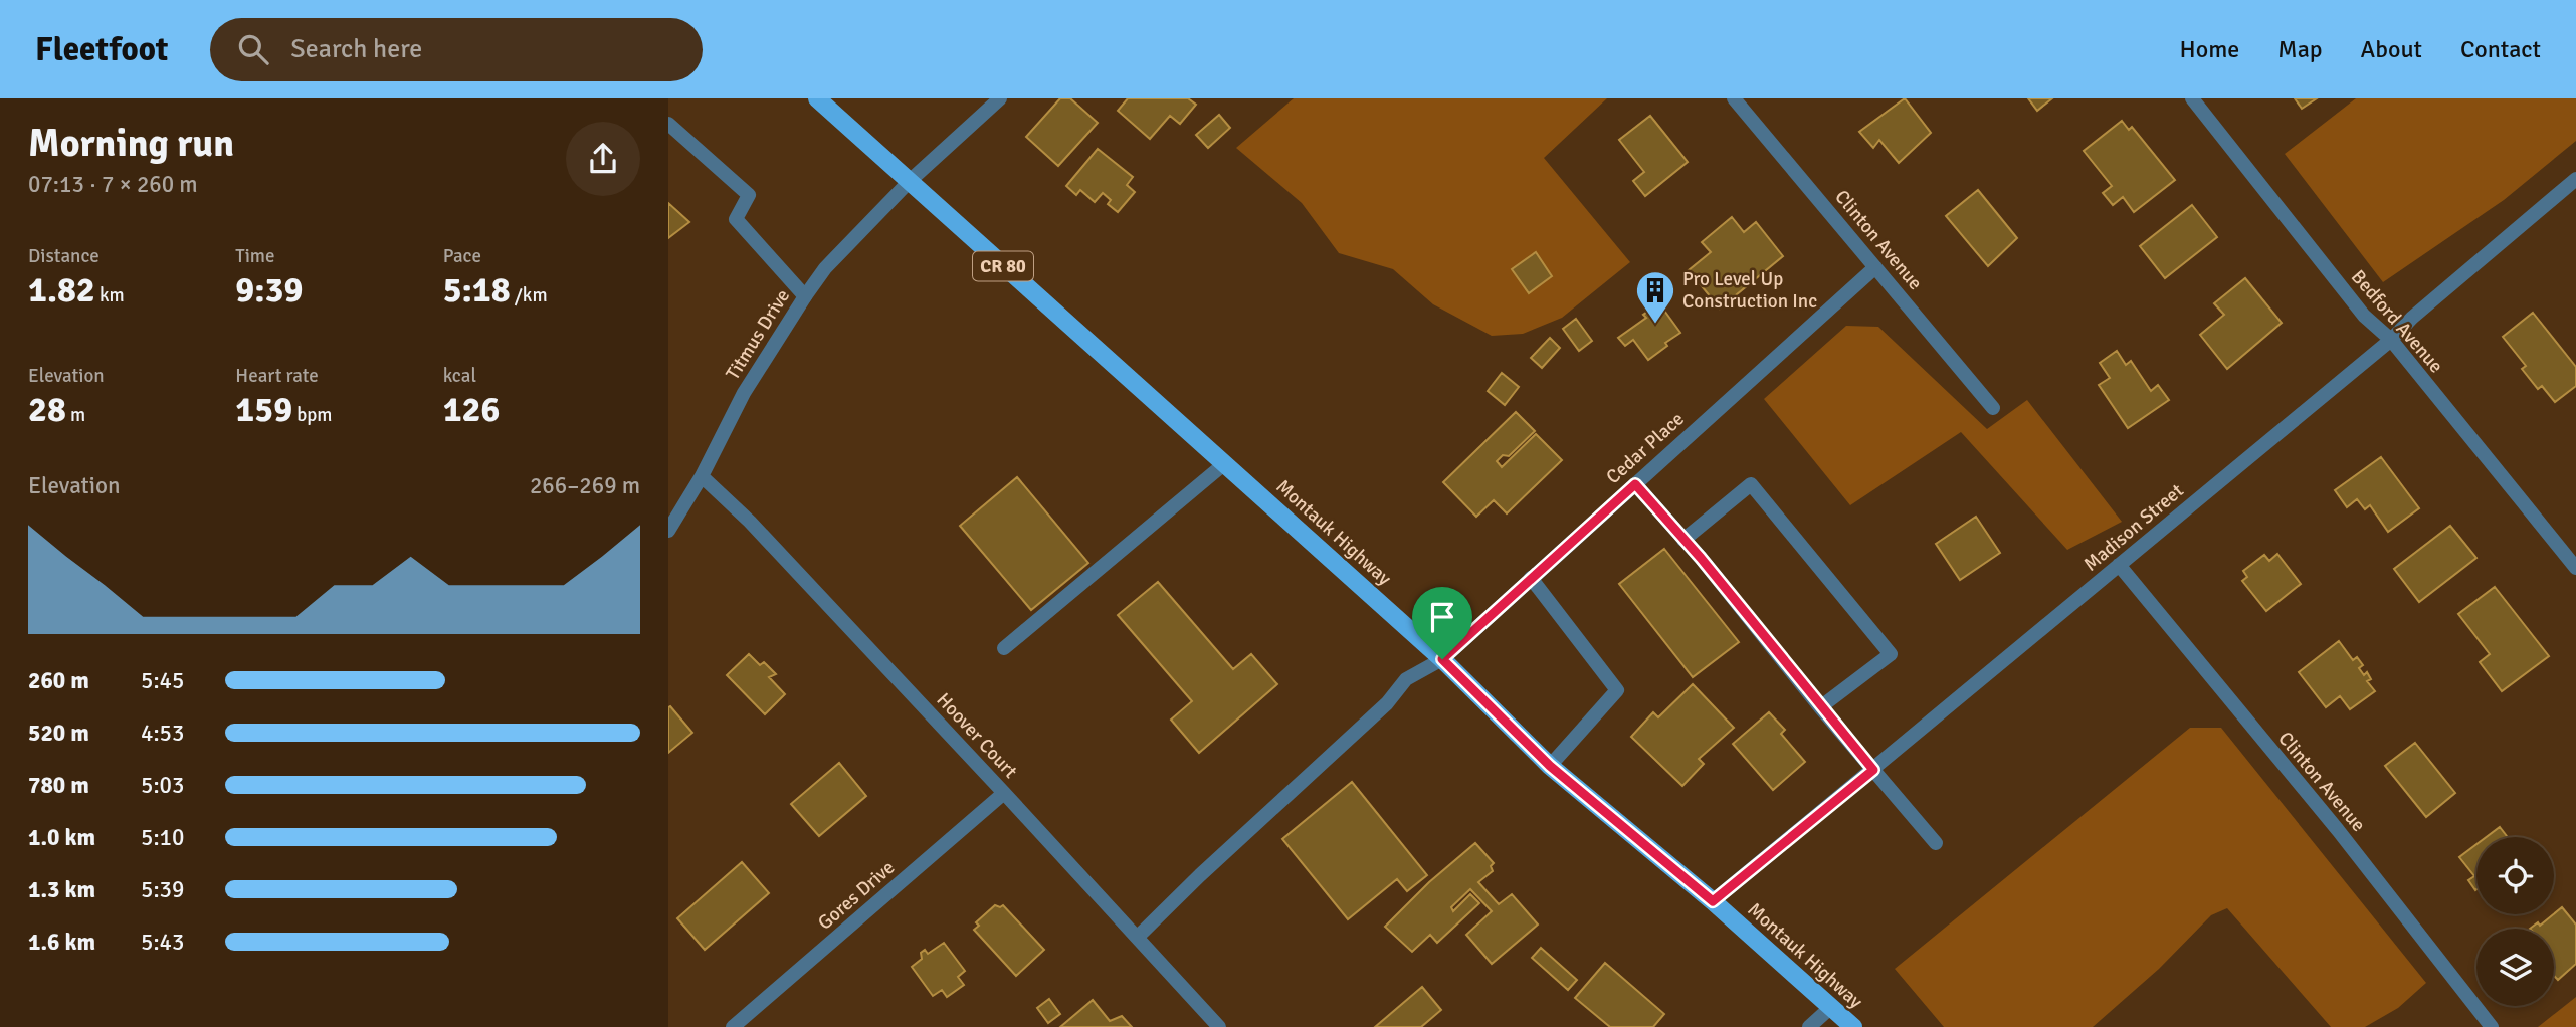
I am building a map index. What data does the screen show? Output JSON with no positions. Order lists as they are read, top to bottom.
{
  "streets": {
    "main road": ["CR 80", "Montauk Highway"],
    "street": [
      "Clinton Avenue",
      "Bedford Avenue",
      "Titmus Drive",
      "Cedar Place",
      "Madison Street",
      "Hoover Court",
      "Gores Drive"
    ]
  },
  "crossings": [
    ["Clinton Avenue", "Cedar Place"],
    ["Clinton Avenue", "Madison Street"],
    ["Bedford Avenue", "Madison Street"],
    ["Titmus Drive", "Montauk Highway"],
    ["Titmus Drive", "Hoover Court"],
    ["Cedar Place", "Montauk Highway"],
    ["Cedar Place", "Hoover Court"],
    ["Madison Street", "Montauk Highway"],
    ["Hoover Court", "Gores Drive"]
  ],
  "places": {
    "building": ["Pro Level Up Construction Inc"]
  },
  "page": {
    "header": "Fleetfoot",
    "search": "Search here",
    "nav": [
      "Home",
      "Map",
      "About",
      "Contact"
    ],
    "heading": ["Morning run", "07:13 · 7 × 260 m"],
    "stats": [
      ["Distance", "1.82 km"],
      ["Time", "9:39"],
      ["Pace", "5:18 /km"],
      ["Elevation", "28 m"],
      ["Heart rate", "159 bpm"],
      ["kcal", "126"]
    ],
    "chart": ["Elevation", "266–269 m"],
    "list": [
      {
        "name": "260 m",
        "note": "5:45"
      },
      {
        "name": "520 m",
        "note": "4:53"
      },
      {
        "name": "780 m",
        "note": "5:03"
      },
      {
        "name": "1.0 km",
        "note": "5:10"
      },
      {
        "name": "1.3 km",
        "note": "5:39"
      },
      {
        "name": "1.6 km",
        "note": "5:43"
      }
    ]
  }
}
